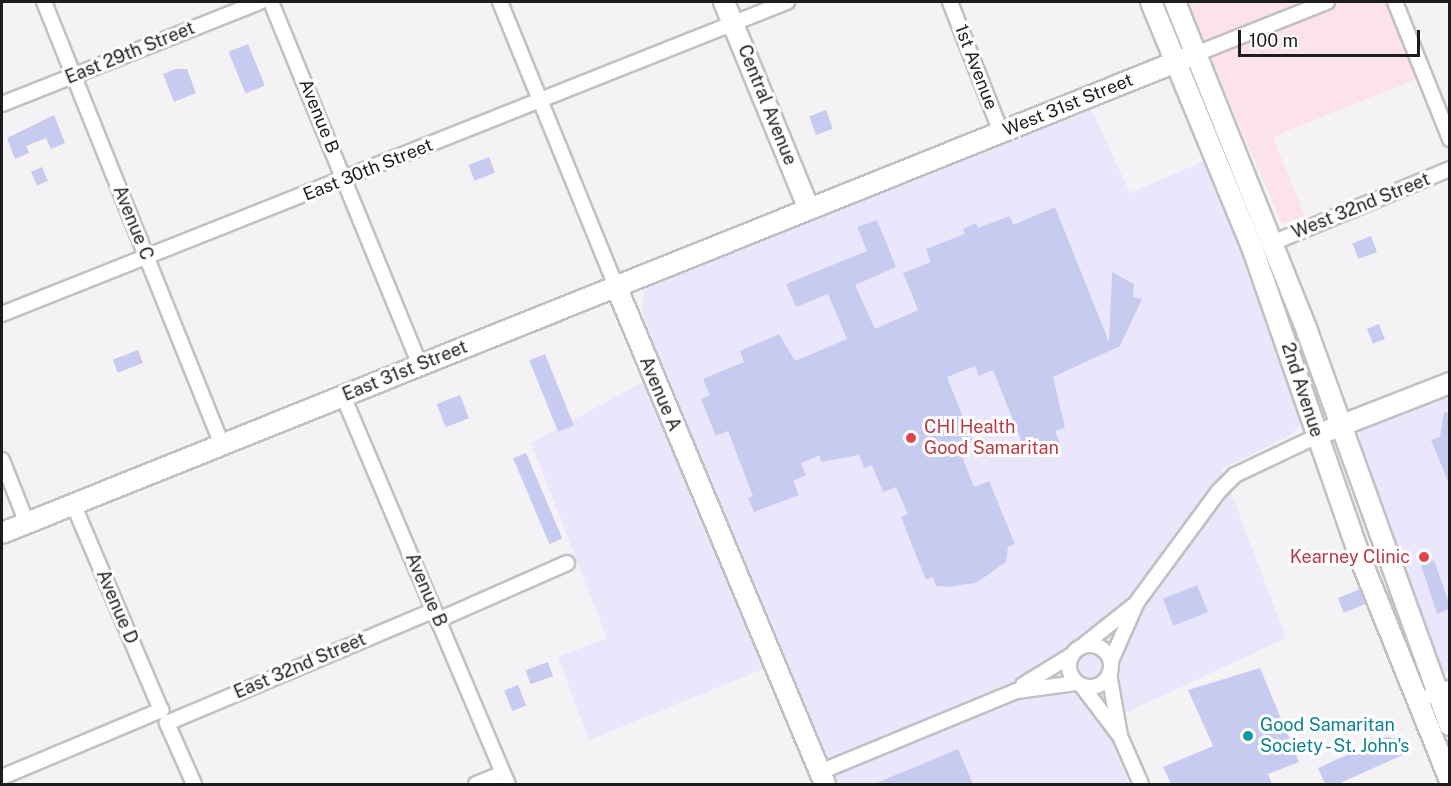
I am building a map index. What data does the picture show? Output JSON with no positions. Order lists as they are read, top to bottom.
{
  "streets": {
    "street": [
      "East 29th Street",
      "1st Avenue",
      "Central Avenue",
      "West 31st Street",
      "Avenue B",
      "East 30th Street",
      "West 32nd Street",
      "Avenue C",
      "East 31st Street",
      "2nd Avenue",
      "Avenue A",
      "Avenue D",
      "East 32nd Street"
    ]
  },
  "crossings": [
    ["East 29th Street", "Avenue C"],
    ["1st Avenue", "West 31st Street"],
    ["Central Avenue", "West 31st Street"],
    ["Central Avenue", "East 30th Street"],
    ["Central Avenue", "East 31st Street"],
    ["West 31st Street", "East 31st Street"],
    ["West 31st Street", "2nd Avenue"],
    ["Avenue B", "East 30th Street"],
    ["Avenue B", "East 31st Street"],
    ["Avenue B", "East 32nd Street"],
    ["East 30th Street", "Avenue C"],
    ["East 30th Street", "Avenue A"],
    ["West 32nd Street", "2nd Avenue"],
    ["Avenue C", "East 31st Street"],
    ["East 31st Street", "Avenue A"],
    ["East 31st Street", "Avenue D"],
    ["Avenue D", "East 32nd Street"]
  ],
  "places": ["CHI Health Good Samaritan", "Kearney Clinic", "Good Samaritan Society - St. John's"],
  "scale_bar": "100 m"
}
